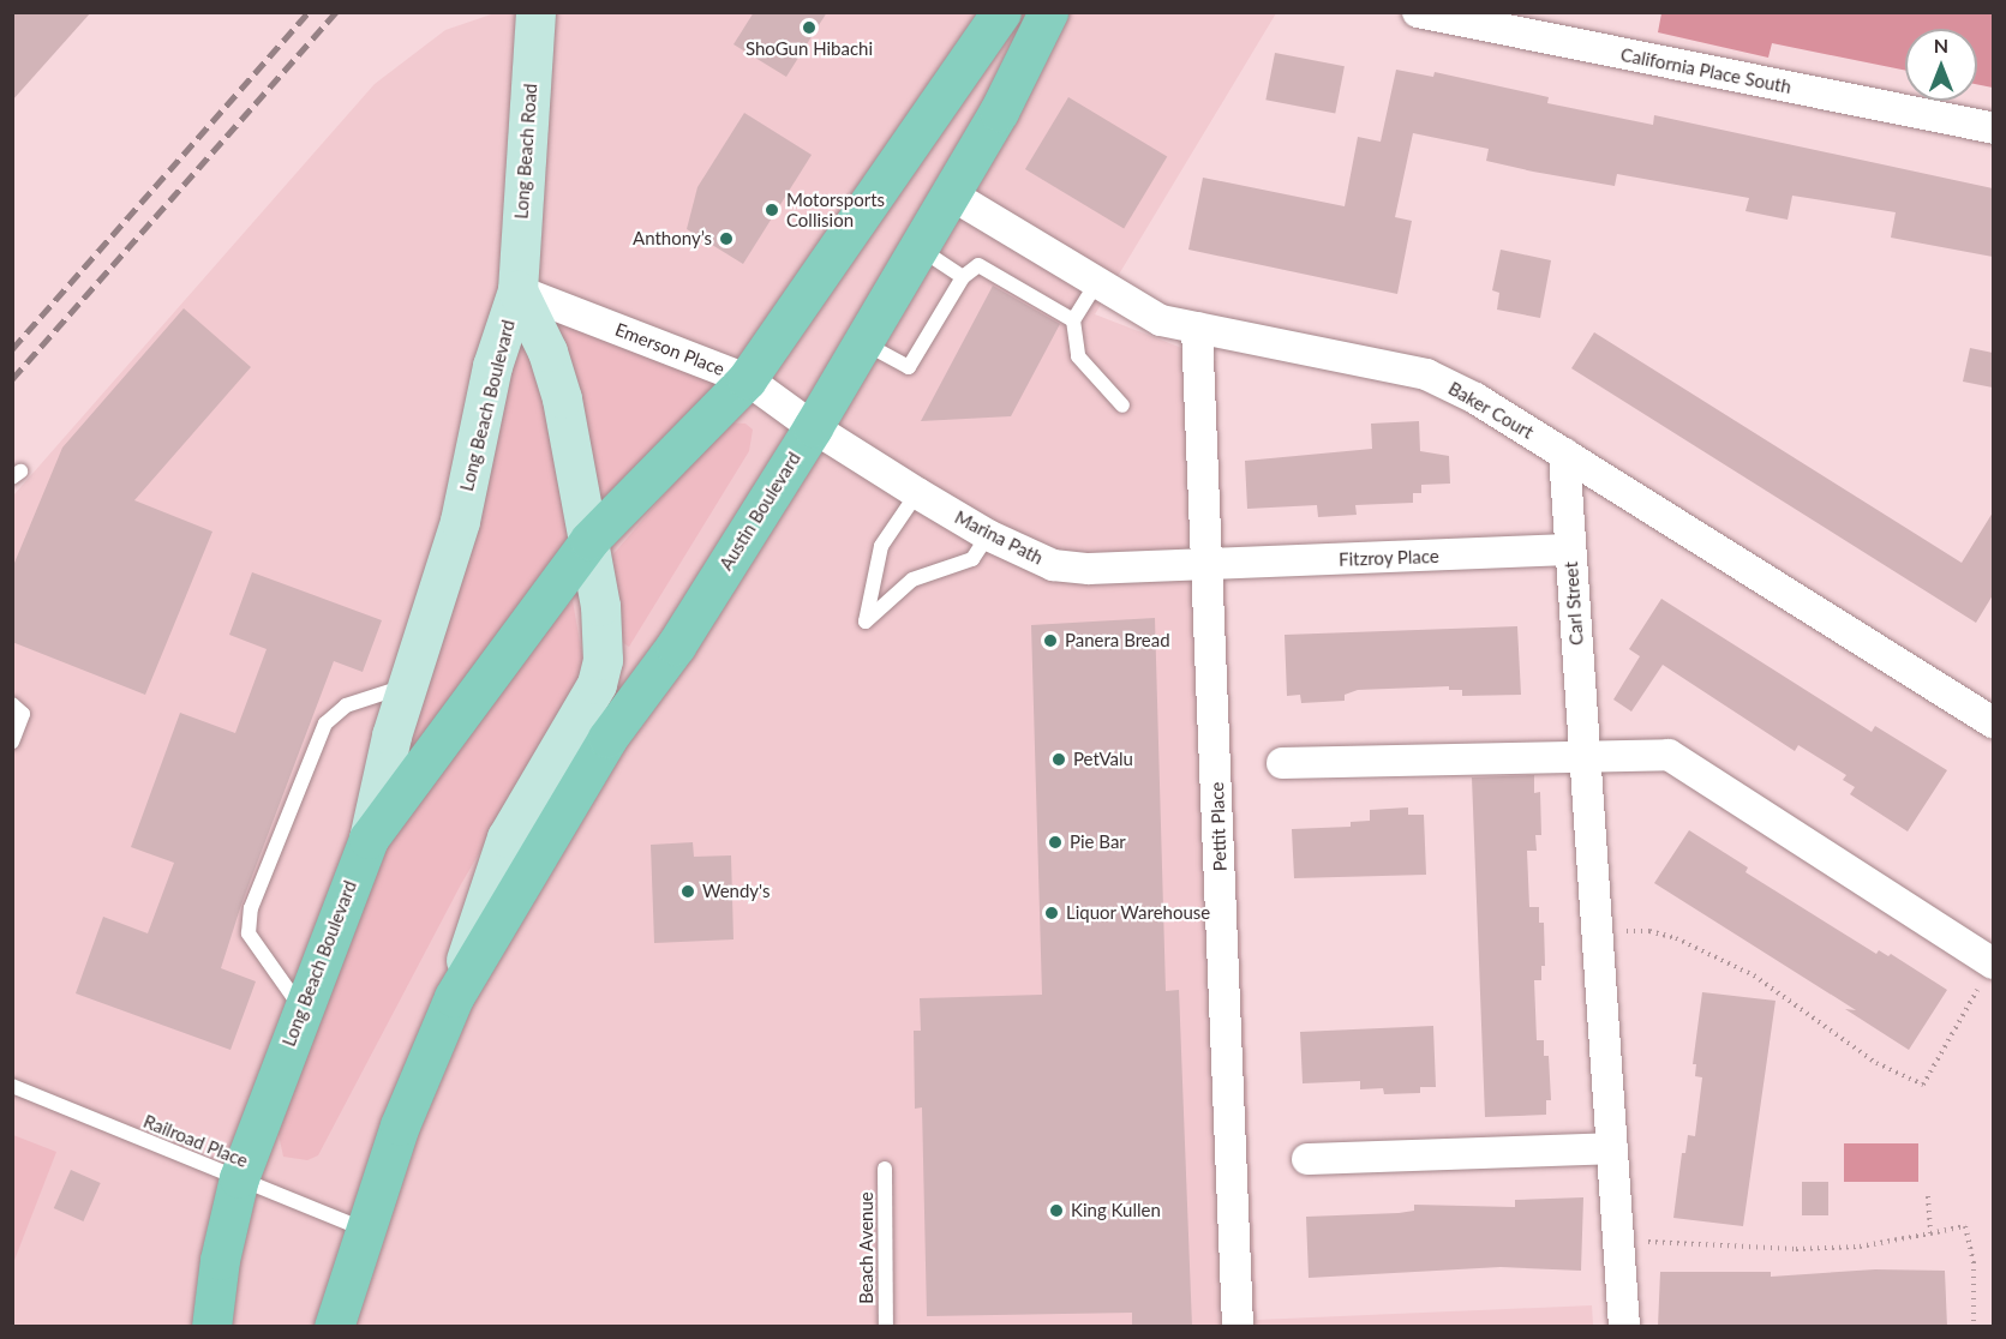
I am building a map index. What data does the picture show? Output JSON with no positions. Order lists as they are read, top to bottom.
{
  "streets": {
    "main road": ["Long Beach Road", "Long Beach Boulevard", "Austin Boulevard"],
    "street": [
      "California Place South",
      "Emerson Place",
      "Baker Court",
      "Marina Path",
      "Fitzroy Place",
      "Carl Street",
      "Pettit Place"
    ],
    "lane": ["Railroad Place", "Beach Avenue"]
  },
  "crossings": [
    ["Long Beach Road", "Emerson Place"],
    ["Long Beach Road", "Long Beach Boulevard"],
    ["Emerson Place", "Long Beach Boulevard"],
    ["Emerson Place", "Austin Boulevard"],
    ["Emerson Place", "Marina Path"],
    ["Long Beach Boulevard", "Austin Boulevard"],
    ["Long Beach Boulevard", "Railroad Place"],
    ["Baker Court", "Austin Boulevard"],
    ["Baker Court", "Carl Street"],
    ["Baker Court", "Pettit Place"],
    ["Austin Boulevard", "Marina Path"],
    ["Marina Path", "Fitzroy Place"],
    ["Marina Path", "Pettit Place"],
    ["Fitzroy Place", "Carl Street"],
    ["Fitzroy Place", "Pettit Place"]
  ],
  "places": [
    "ShoGun Hibachi",
    "Motorsports Collision",
    "Anthony’s",
    "Panera Bread",
    "PetValu",
    "Pie Bar",
    "Wendy's",
    "Liquor Warehouse",
    "King Kullen"
  ],
  "north": "top"
}
